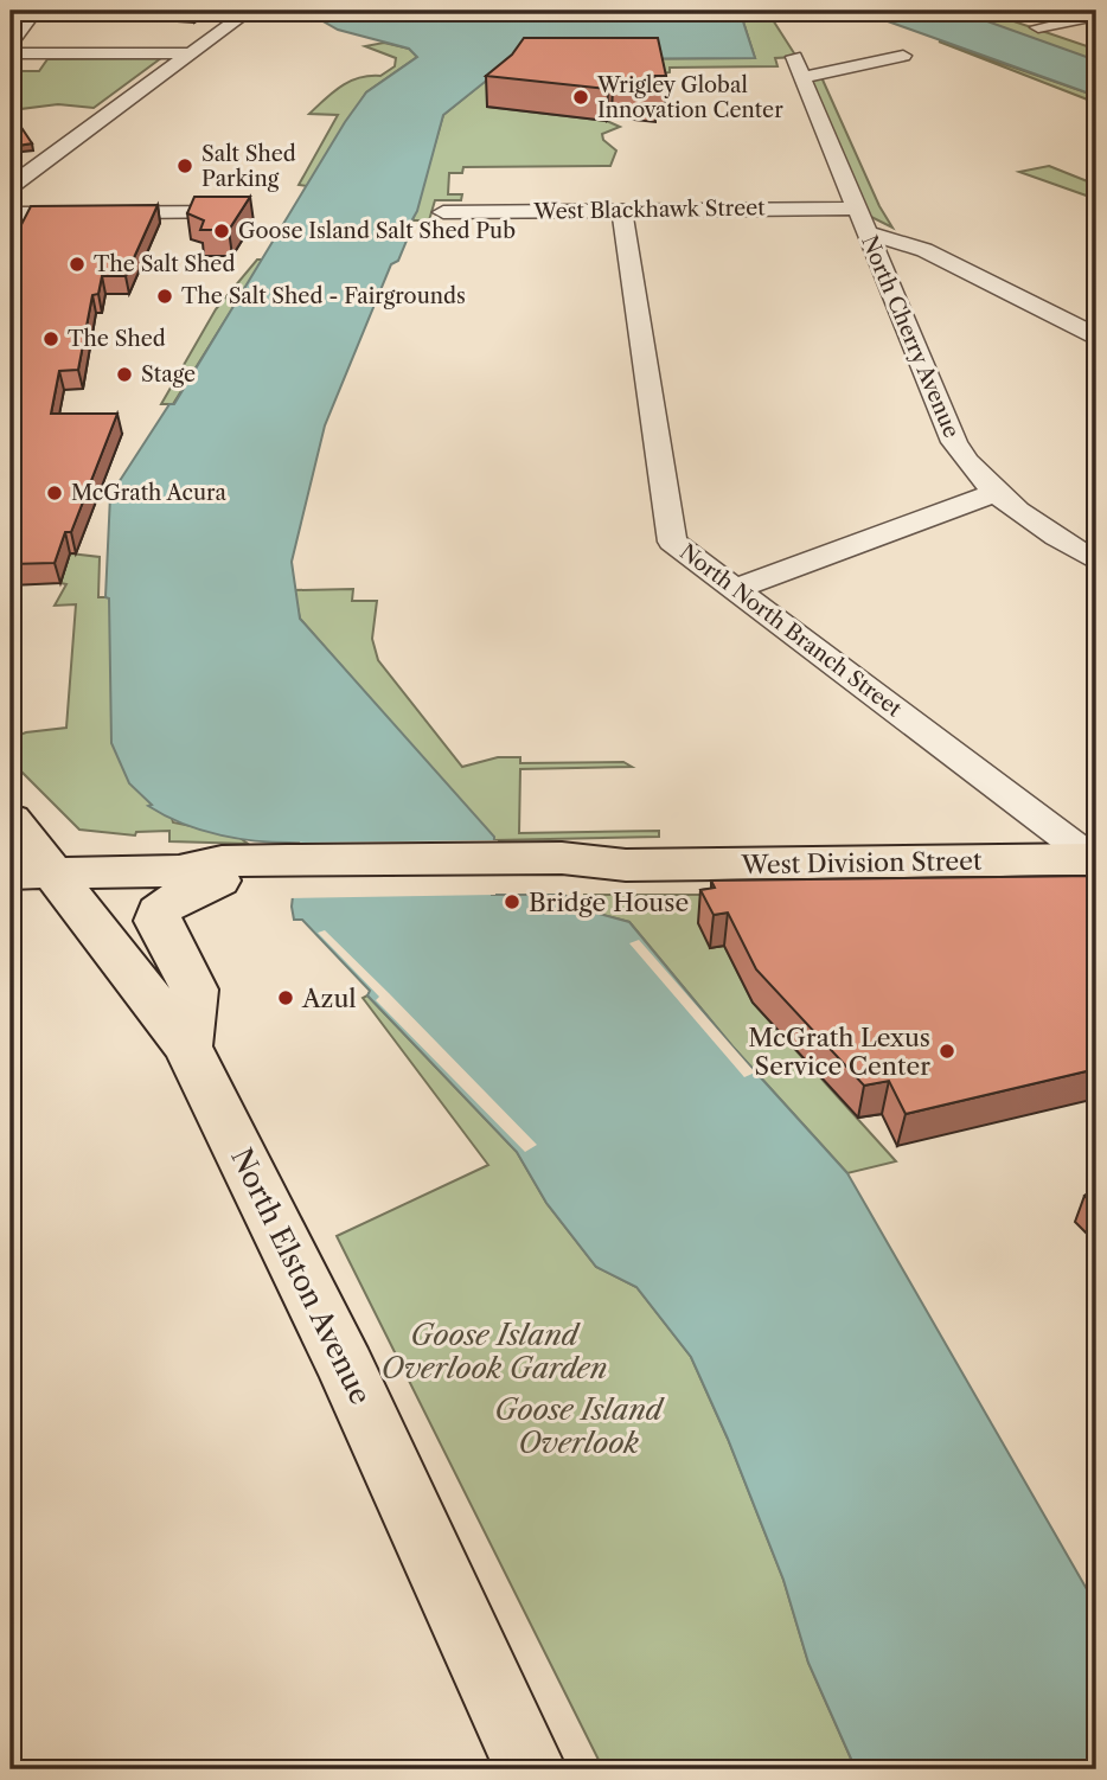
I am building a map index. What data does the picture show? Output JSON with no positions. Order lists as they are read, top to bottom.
{
  "streets": {
    "main road": ["West Division Street", "North Elston Avenue"],
    "street": ["West Blackhawk Street", "North Cherry Avenue", "North North Branch Street"]
  },
  "crossings": [
    ["West Blackhawk Street", "North Cherry Avenue"],
    ["West Blackhawk Street", "North North Branch Street"],
    ["North North Branch Street", "West Division Street"],
    ["West Division Street", "North Elston Avenue"]
  ],
  "parks": ["Goose Island Overlook Garden", "Goose Island Overlook"],
  "places": [
    "Wrigley Global Innovation Center",
    "Salt Shed Parking",
    "Goose Island Salt Shed Pub",
    "The Salt Shed",
    "The Salt Shed - Fairgrounds",
    "The Shed",
    "Stage",
    "McGrath Acura",
    "Bridge House",
    "Azul",
    "McGrath Lexus Service Center"
  ]
}
